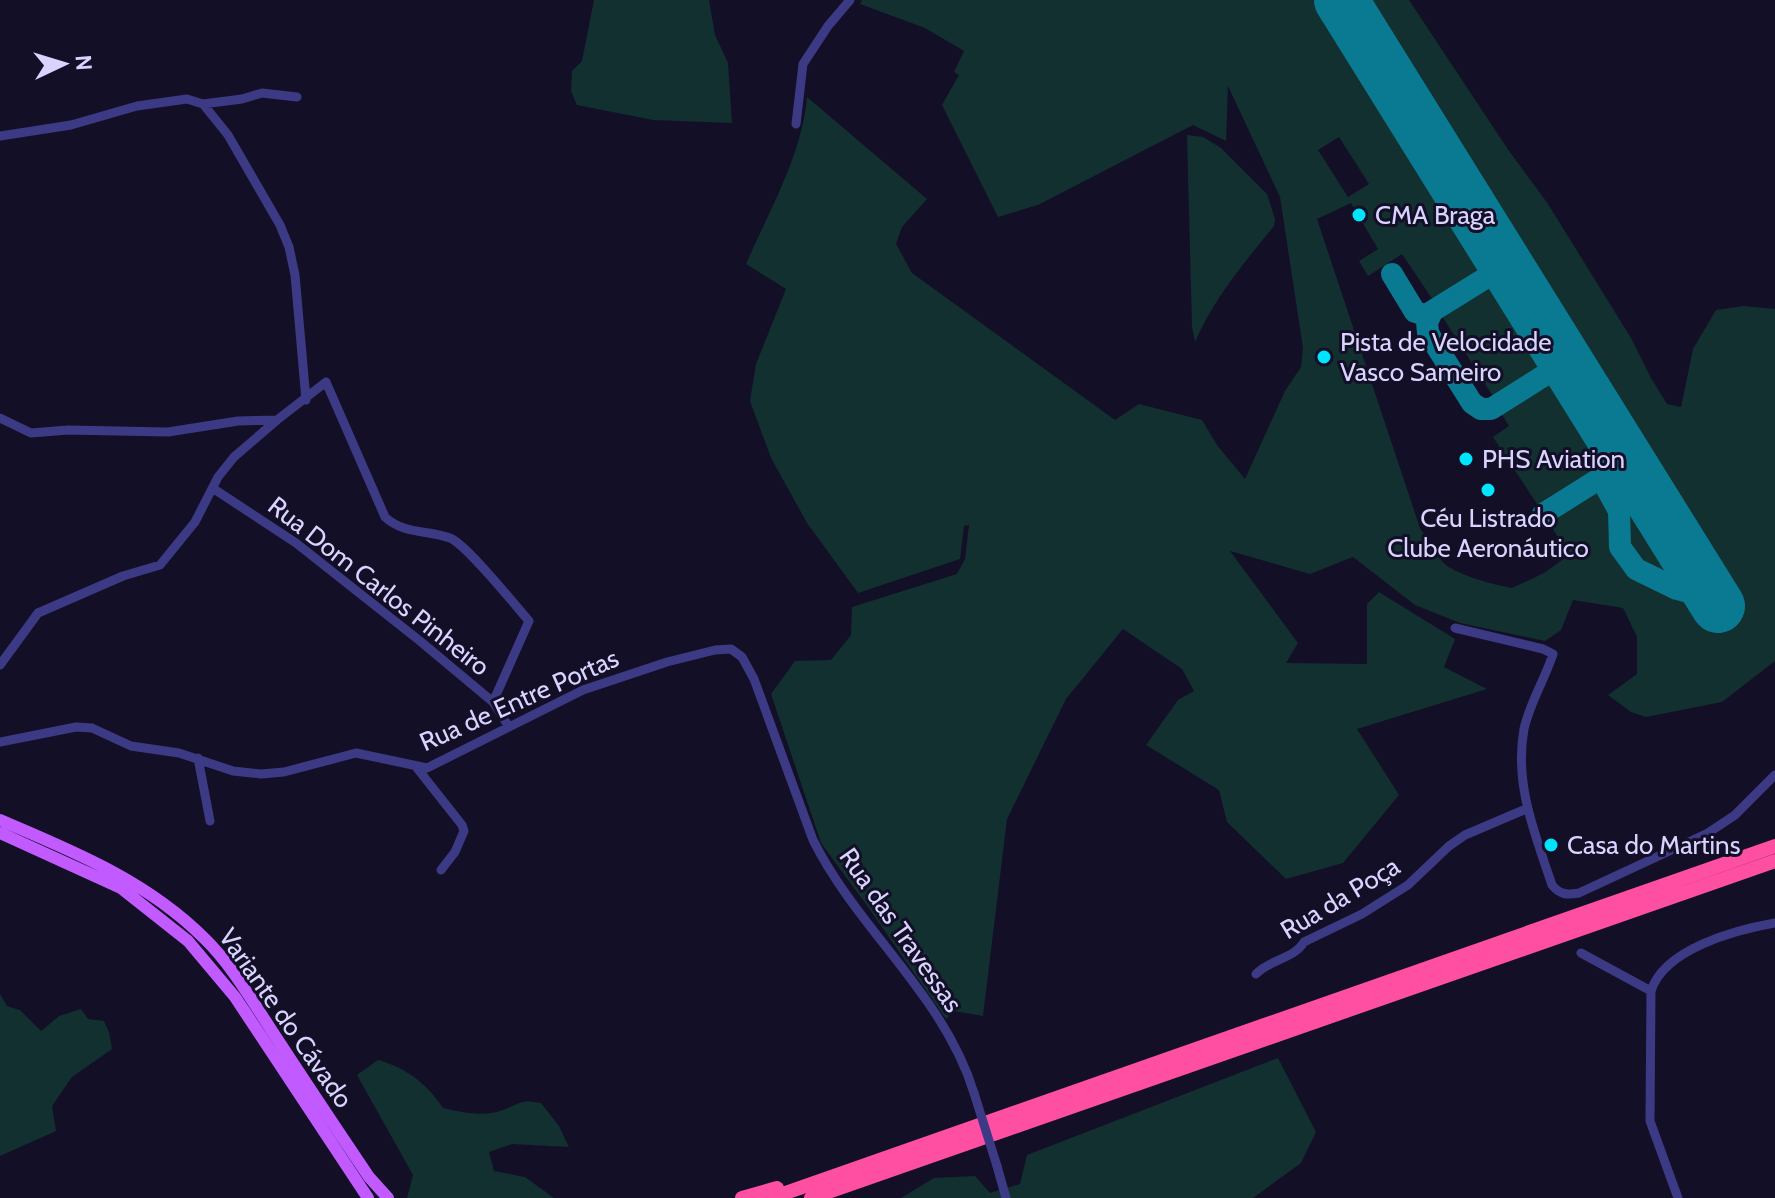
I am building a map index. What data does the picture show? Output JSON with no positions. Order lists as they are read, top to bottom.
{
  "streets": {
    "main road": ["Variante do Cávado"],
    "street": [
      "Rua Dom Carlos Pinheiro",
      "Rua de Entre Portas",
      "Rua da Poça",
      "Rua das Travessas"
    ]
  },
  "crossings": [
    ["Rua Dom Carlos Pinheiro", "Rua de Entre Portas"],
    ["Rua de Entre Portas", "Rua das Travessas"]
  ],
  "places": [
    "CMA Braga",
    "Pista de Velocidade Vasco Sameiro",
    "PHS Aviation",
    "Céu Listrado Clube Aeronáutico",
    "Casa do Martins"
  ],
  "north": "right"
}
